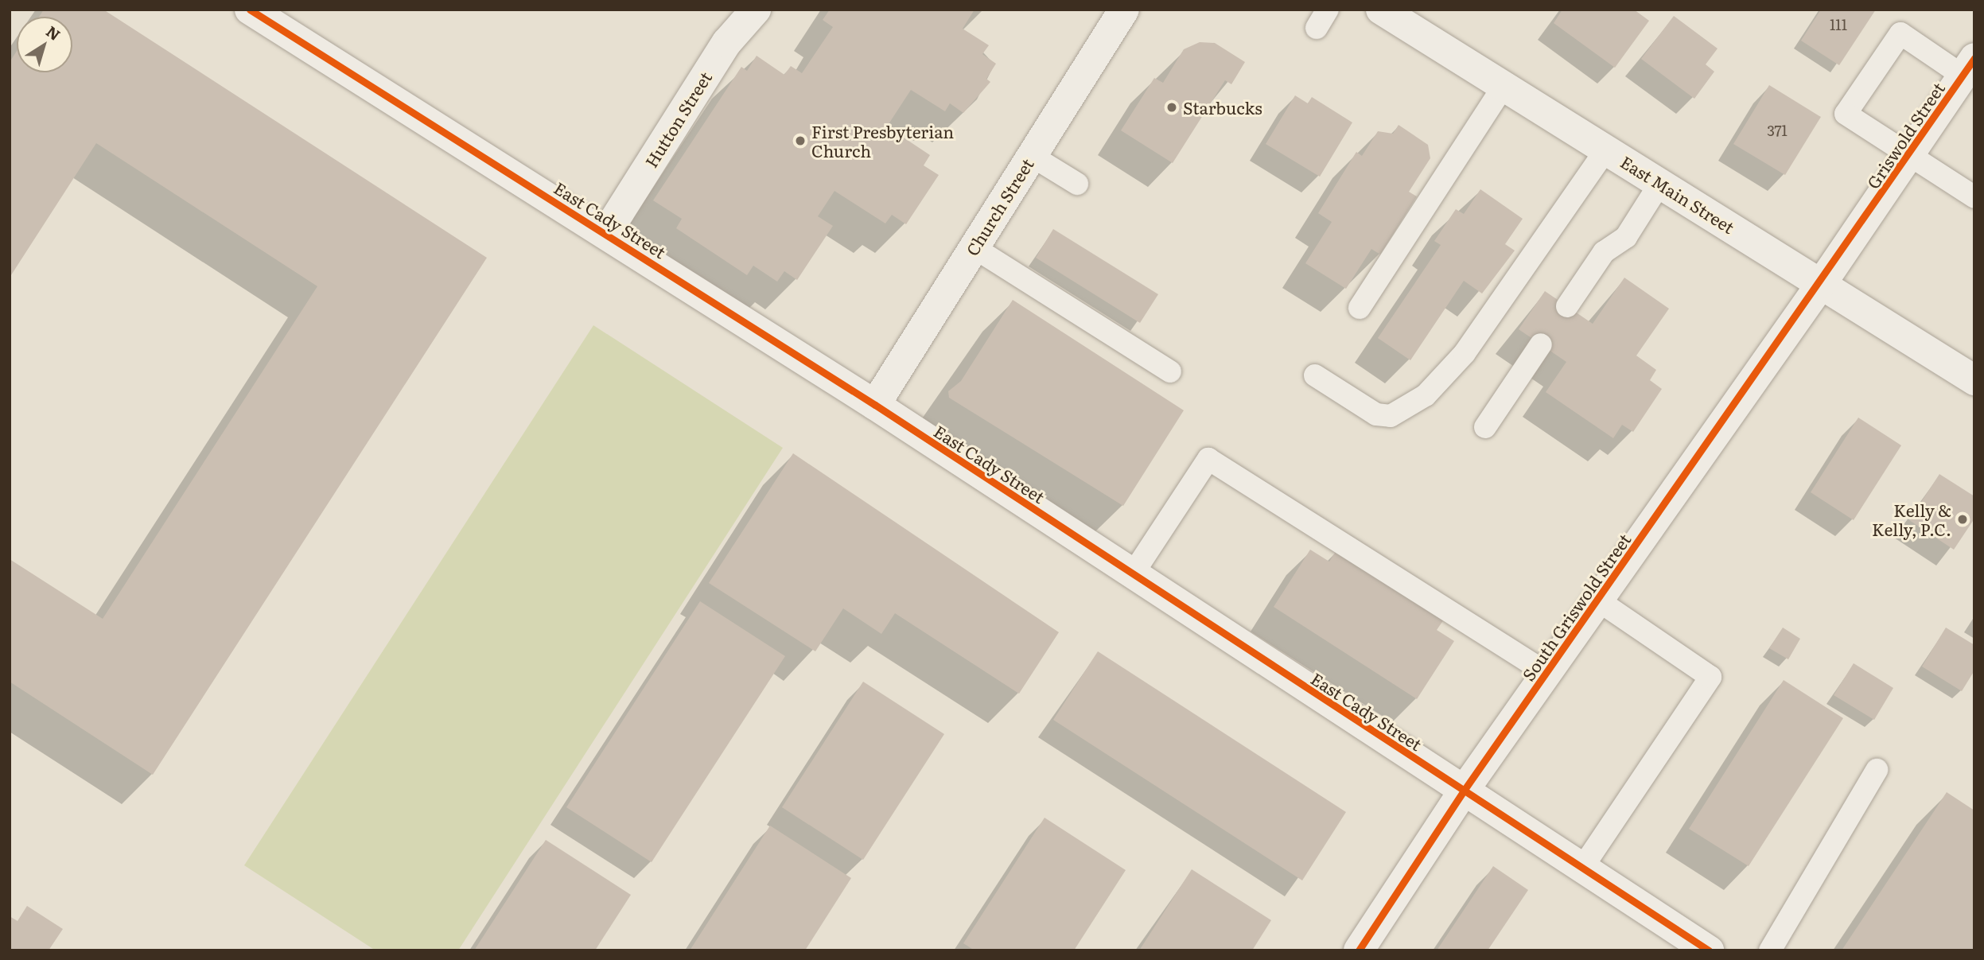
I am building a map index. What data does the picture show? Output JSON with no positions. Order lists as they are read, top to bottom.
{
  "streets": {
    "street": [
      "Hutton Street",
      "Griswold Street",
      "East Main Street",
      "Church Street",
      "East Cady Street",
      "South Griswold Street"
    ]
  },
  "crossings": [
    ["Hutton Street", "East Cady Street"],
    ["Griswold Street", "East Main Street"],
    ["Griswold Street", "South Griswold Street"],
    ["East Main Street", "South Griswold Street"],
    ["Church Street", "East Cady Street"],
    ["East Cady Street", "South Griswold Street"]
  ],
  "places": ["Starbucks", "First Presbyterian Church", "Kelly & Kelly, P.C."],
  "house_numbers": ["111", "371"],
  "north": "top right"
}
